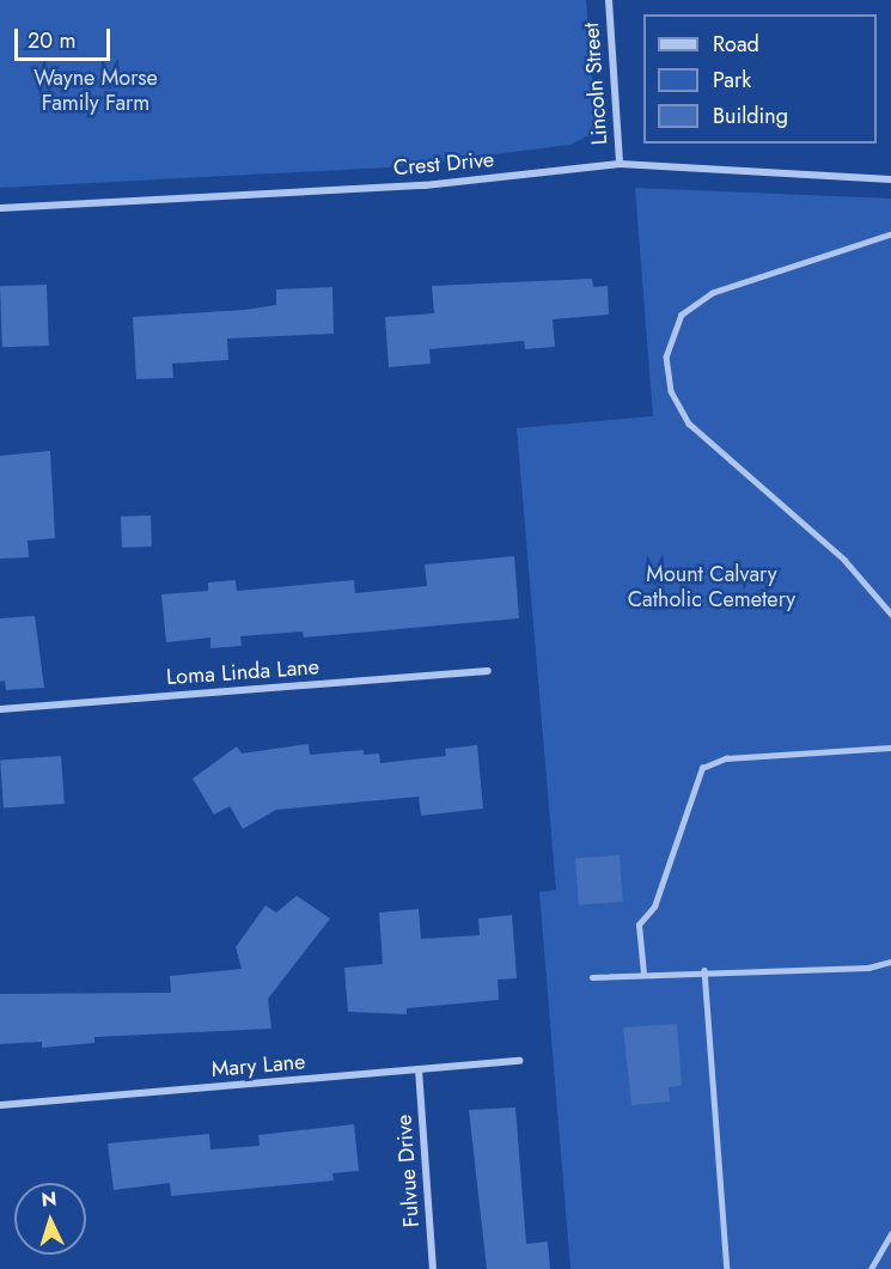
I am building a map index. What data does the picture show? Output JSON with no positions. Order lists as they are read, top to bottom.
{
  "streets": {
    "street": [
      "Lincoln Street",
      "Crest Drive",
      "Loma Linda Lane",
      "Mary Lane",
      "Fulvue Drive"
    ]
  },
  "crossings": [
    ["Lincoln Street", "Crest Drive"],
    ["Mary Lane", "Fulvue Drive"]
  ],
  "parks": ["Wayne Morse Family Farm", "Mount Calvary Catholic Cemetery"],
  "legend": ["Road", "Park", "Building"],
  "scale_bar": "20 m",
  "north": "top"
}
